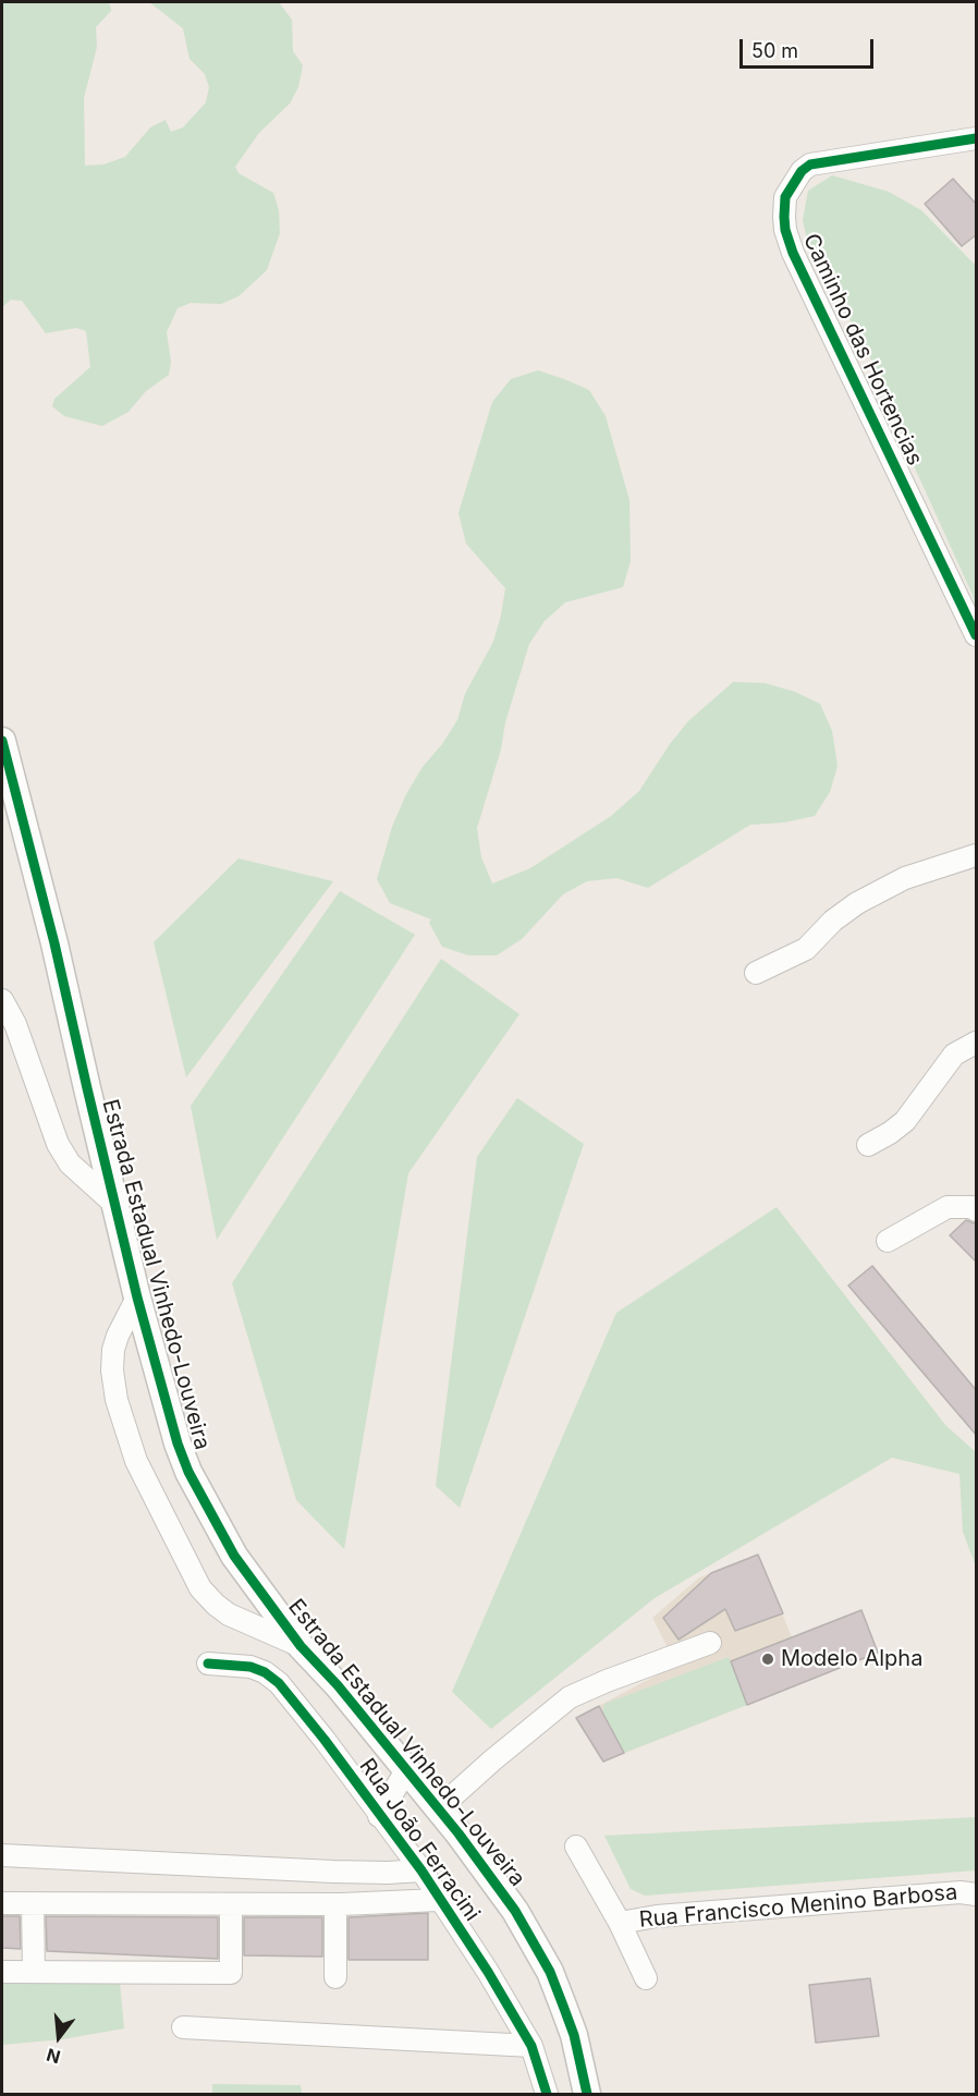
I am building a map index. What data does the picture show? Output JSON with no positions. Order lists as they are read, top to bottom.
{
  "streets": {
    "main road": ["Estrada Estadual Vinhedo-Louveira"],
    "street": ["Caminho das Hortencias", "Rua João Ferracini", "Rua Francisco Menino Barbosa"]
  },
  "places": ["Modelo Alpha"],
  "scale_bar": "50 m",
  "north": "bottom"
}
